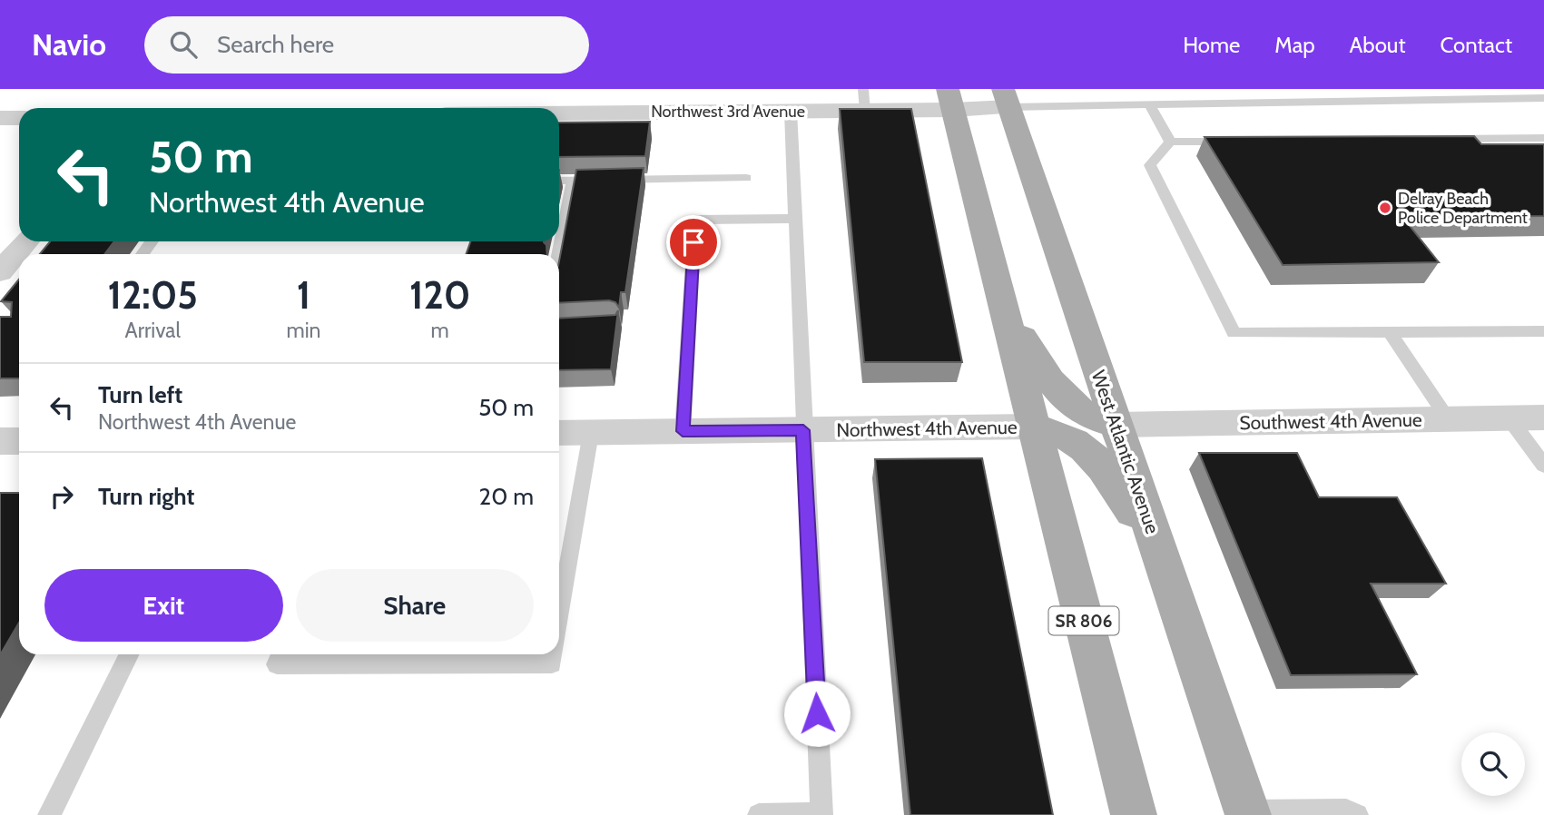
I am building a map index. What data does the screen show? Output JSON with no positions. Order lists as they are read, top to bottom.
{
  "streets": {
    "main road": ["West Atlantic Avenue", "SR 806"],
    "street": ["Northwest 3rd Avenue", "Southwest 4th Avenue", "Northwest 4th Avenue"]
  },
  "crossings": [
    ["Northwest 3rd Avenue", "West Atlantic Avenue"],
    ["Northwest 3rd Avenue", "SR 806"],
    ["Southwest 4th Avenue", "West Atlantic Avenue"],
    ["Northwest 4th Avenue", "SR 806"]
  ],
  "places": ["Delray Beach Police Department"],
  "page": {
    "header": "Navio",
    "search": "Search here",
    "nav": [
      "Home",
      "Map",
      "About",
      "Contact"
    ],
    "turn": ["50 m", "Northwest 4th Avenue"],
    "eta": [
      "12:05",
      "Arrival",
      "1",
      "min",
      "120",
      "m"
    ],
    "list": [
      {
        "name": "Turn left",
        "note": "Northwest 4th Avenue",
        "value": "50 m"
      },
      {
        "name": "Turn right",
        "value": "20 m"
      }
    ],
    "buttons": ["Exit", "Share"]
  }
}
